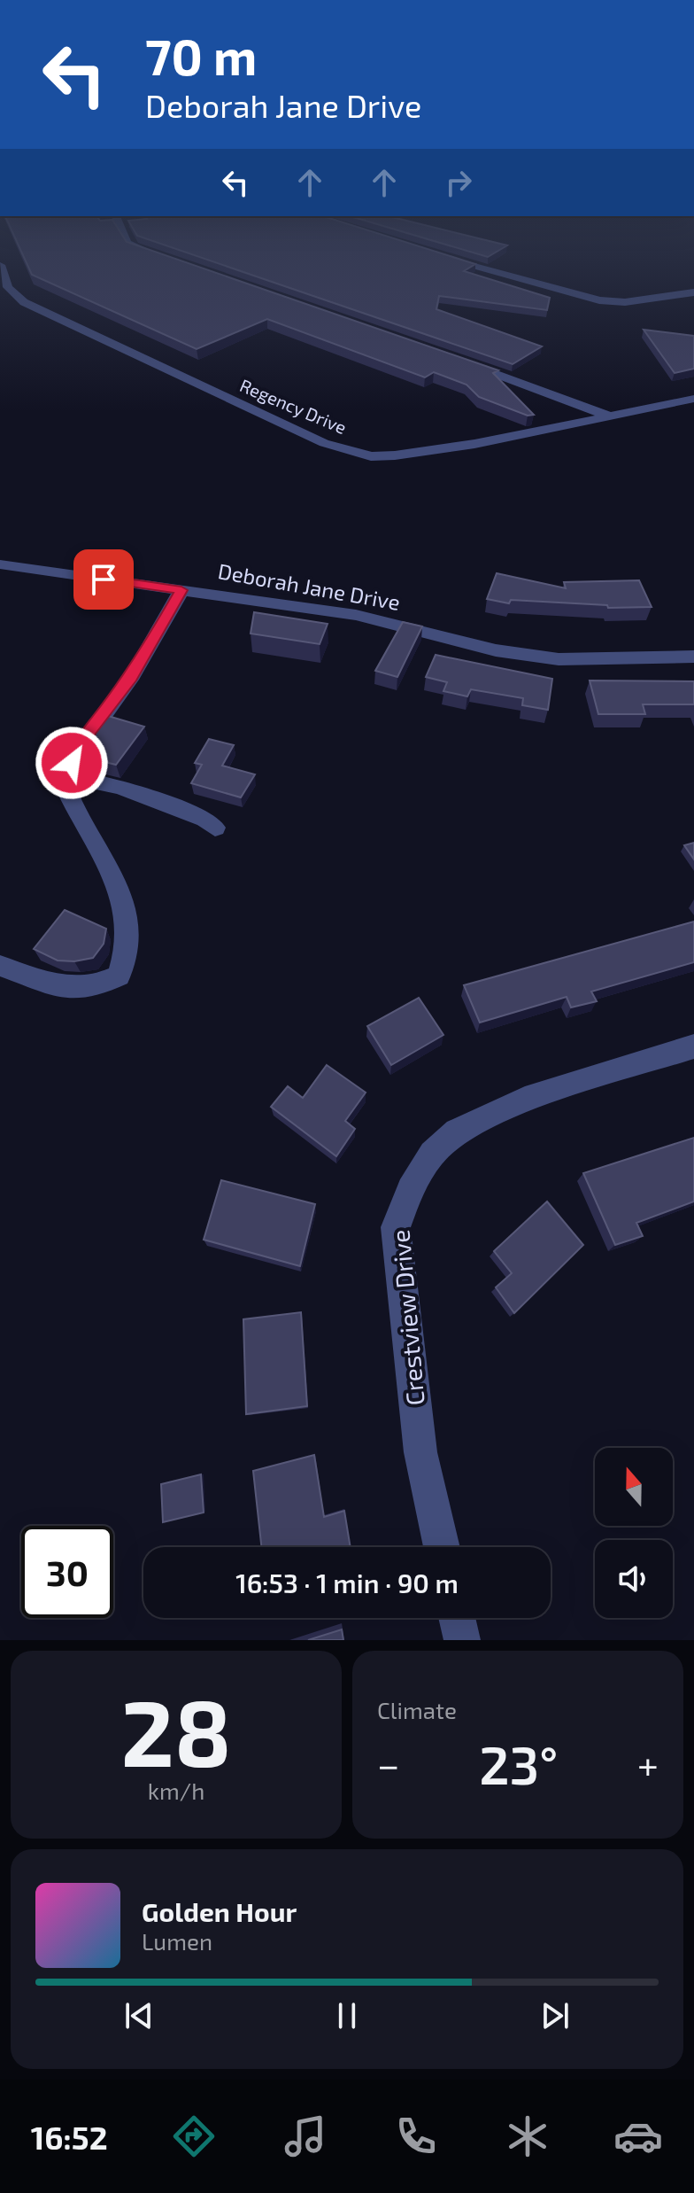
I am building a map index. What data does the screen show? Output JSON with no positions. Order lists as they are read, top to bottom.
{
  "streets": {
    "street": ["Regency Drive", "Deborah Jane Drive", "Crestview Drive"]
  },
  "north": "top",
  "page": {
    "turn": ["70 m", "Deborah Jane Drive"],
    "limit": "30",
    "trip": "16:53 · 1 min · 90 m",
    "tile": [
      ["28", "km/h"],
      "Climate"
    ],
    "heat": ["−", "23°", "+"],
    "song": ["Golden Hour", "Lumen"],
    "tabs": "16:52"
  }
}
